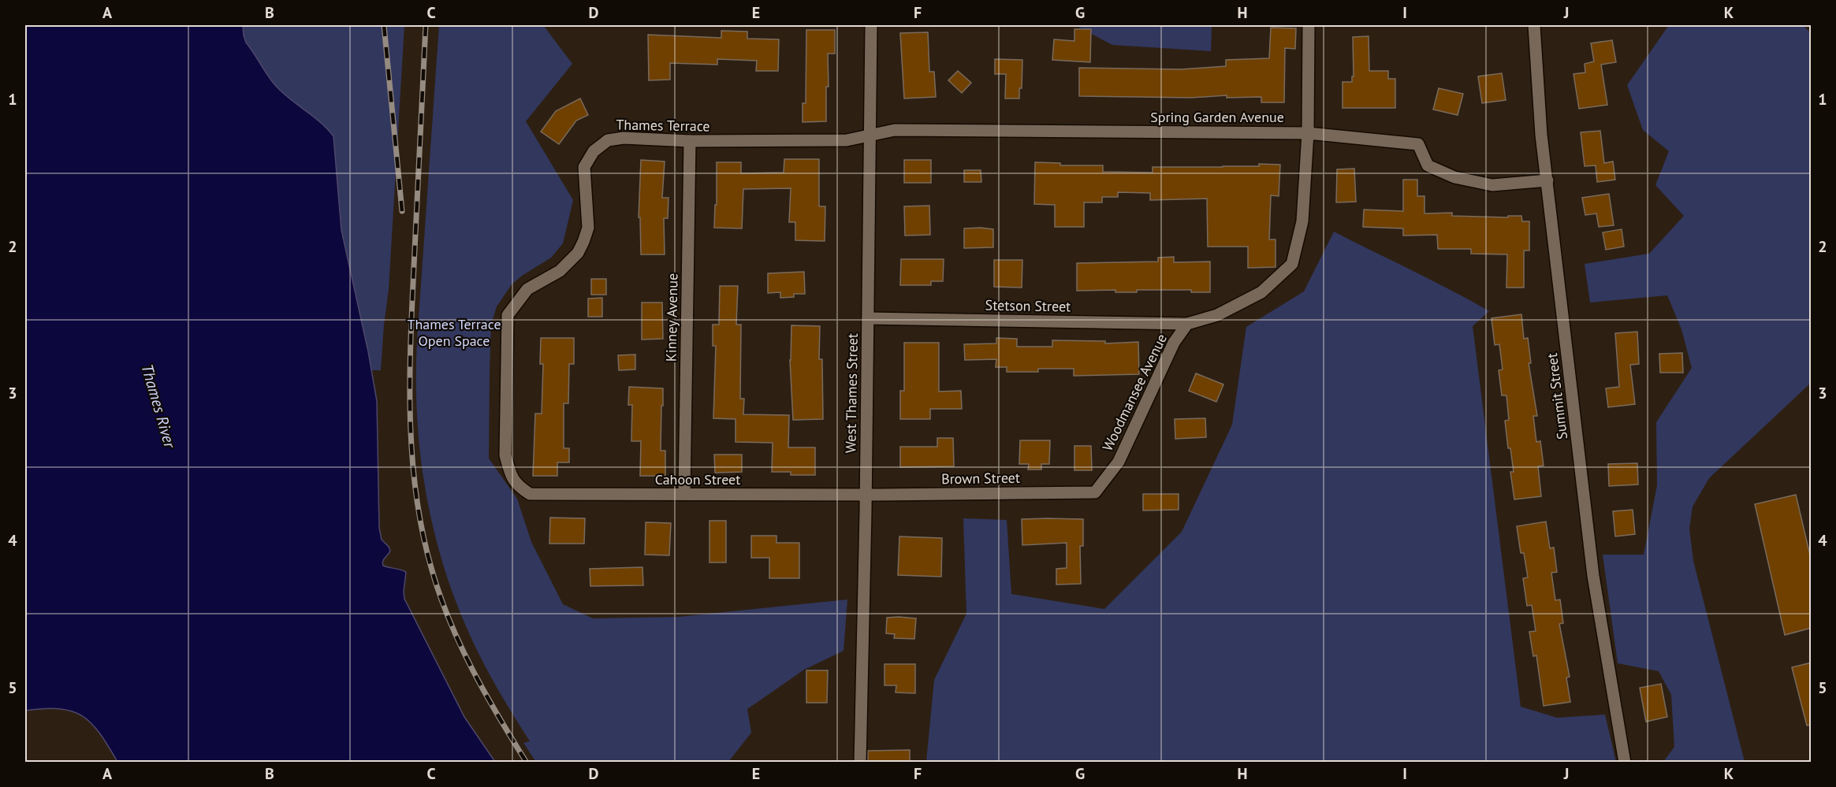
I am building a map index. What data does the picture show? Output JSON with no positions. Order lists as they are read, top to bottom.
{
  "streets": {
    "street": [
      "Spring Garden Avenue",
      "Thames Terrace",
      "Stetson Street",
      "Kinney Avenue",
      "Woodmansee Avenue",
      "West Thames Street",
      "Summit Street",
      "Brown Street",
      "Cahoon Street"
    ]
  },
  "crossings": [
    ["Spring Garden Avenue", "Thames Terrace"],
    ["Spring Garden Avenue", "West Thames Street"],
    ["Spring Garden Avenue", "Summit Street"],
    ["Thames Terrace", "Kinney Avenue"],
    ["Thames Terrace", "West Thames Street"],
    ["Thames Terrace", "Cahoon Street"],
    ["Stetson Street", "Woodmansee Avenue"],
    ["Stetson Street", "West Thames Street"],
    ["Kinney Avenue", "Cahoon Street"],
    ["Woodmansee Avenue", "Brown Street"],
    ["West Thames Street", "Brown Street"],
    ["West Thames Street", "Cahoon Street"],
    ["Brown Street", "Cahoon Street"]
  ],
  "water": ["Thames River"],
  "parks": ["Thames Terrace Open Space"],
  "grid": {
    "columns": [
      "A",
      "B",
      "C",
      "D",
      "E",
      "F",
      "G",
      "H",
      "I",
      "J",
      "K"
    ],
    "rows": [
      "1",
      "2",
      "3",
      "4",
      "5"
    ]
  }
}
